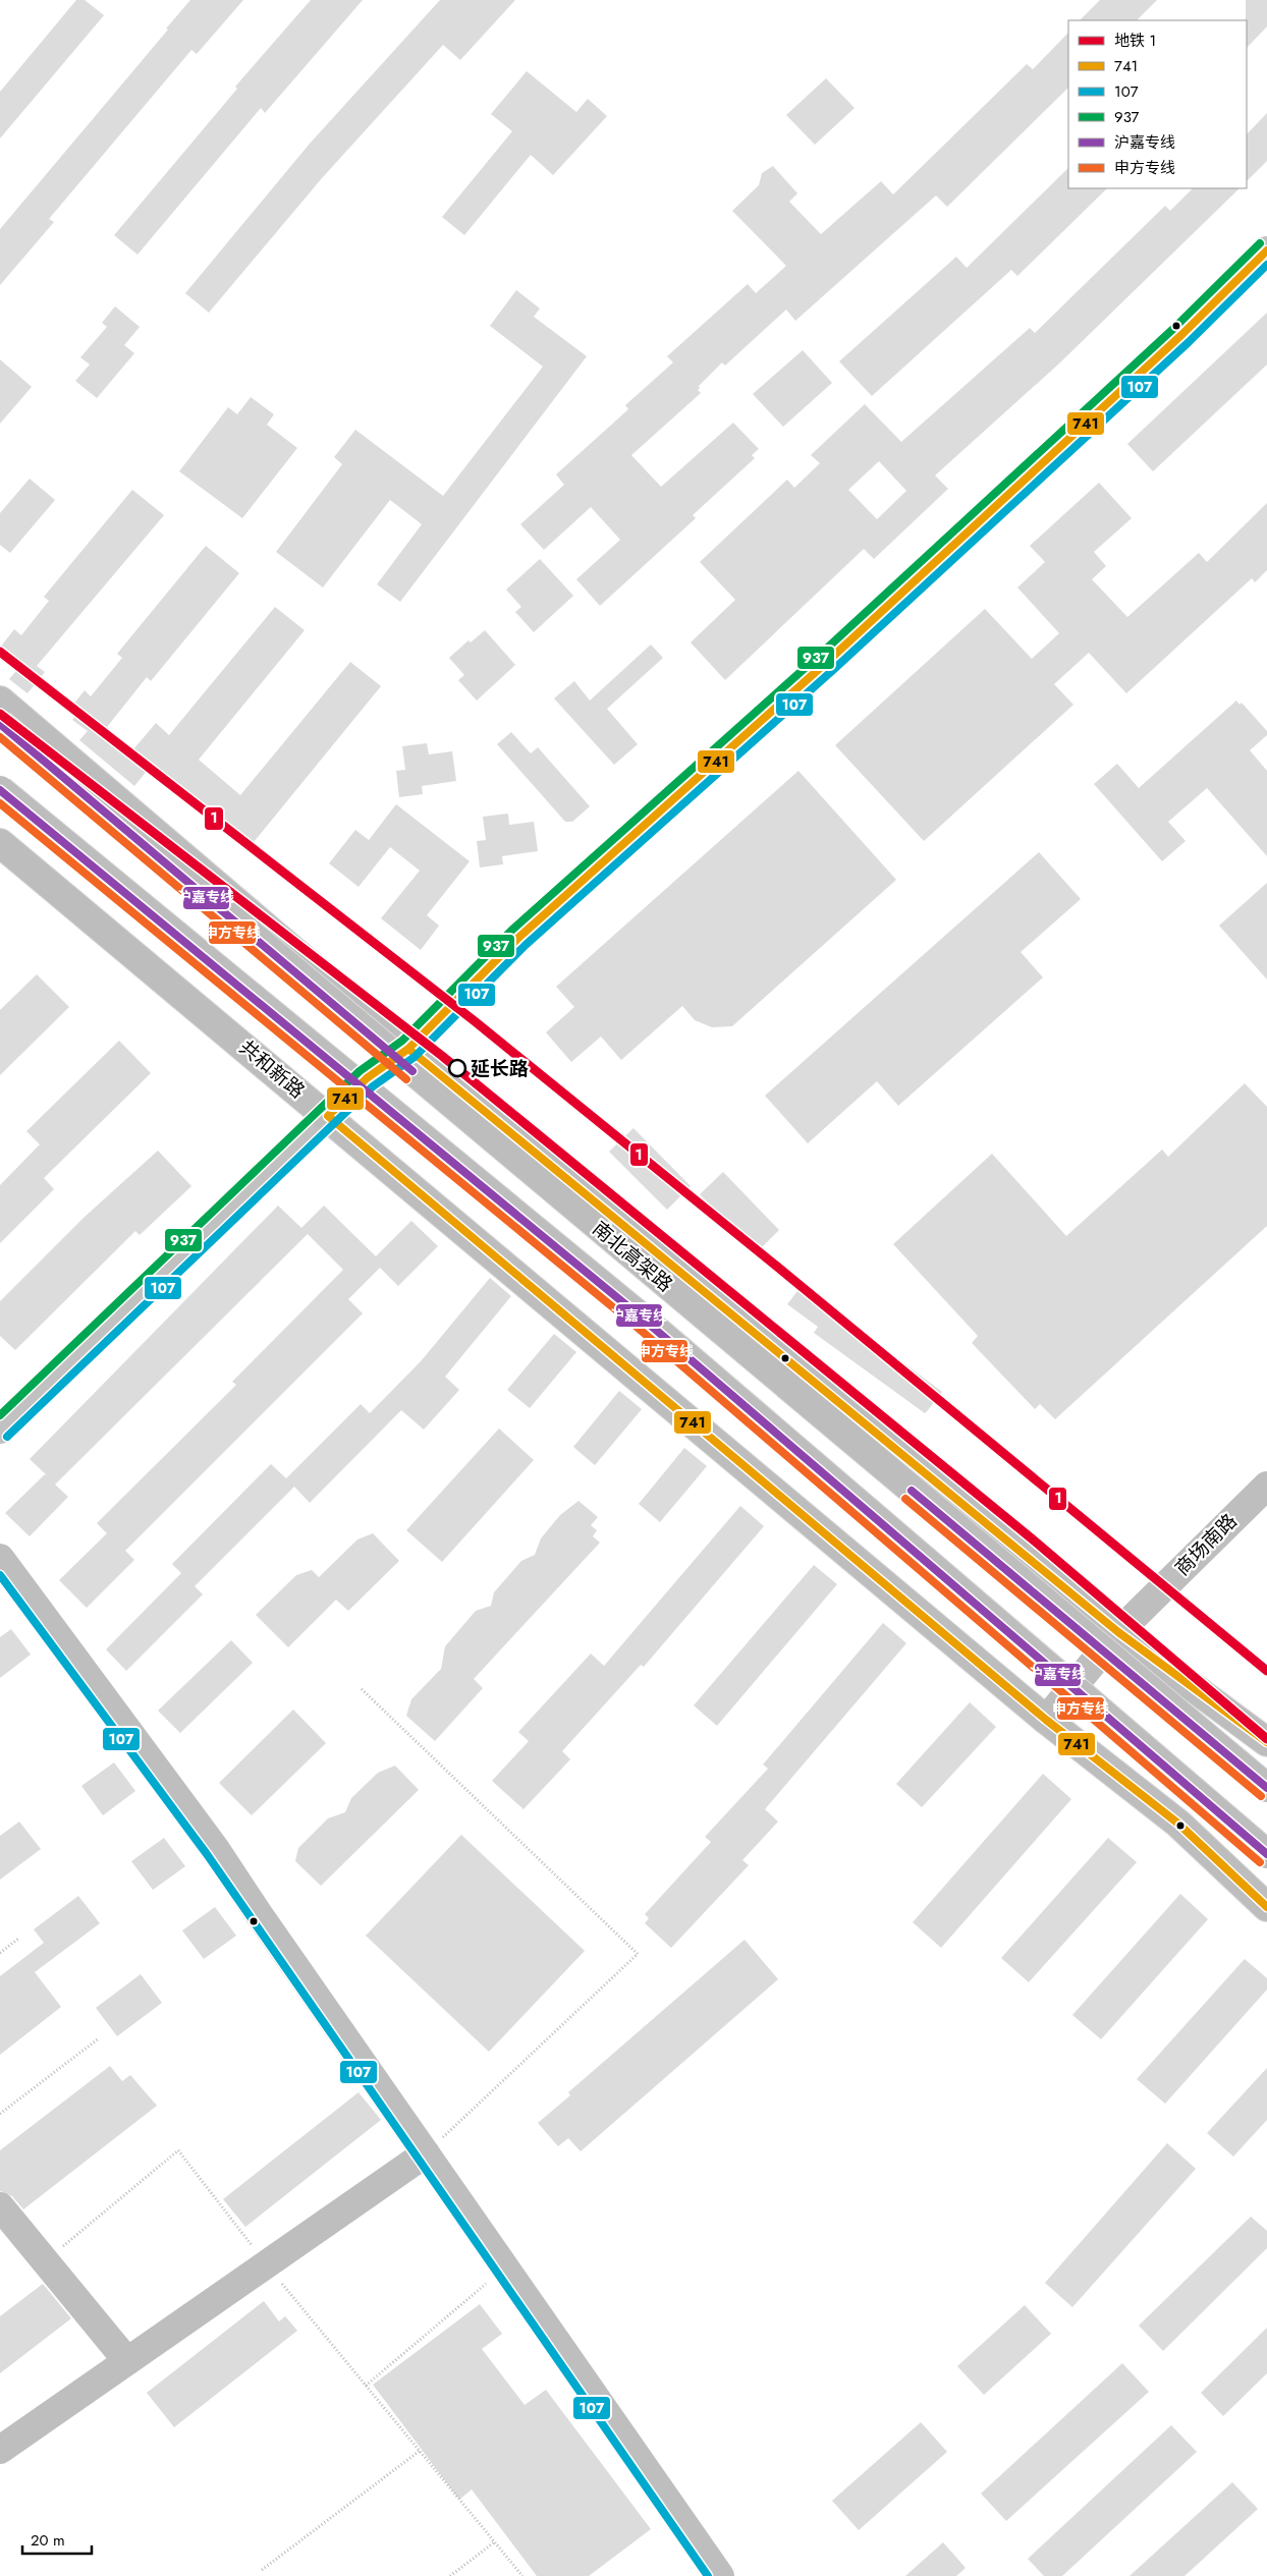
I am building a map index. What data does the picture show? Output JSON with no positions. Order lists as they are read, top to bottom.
{
  "streets": {
    "main road": ["共和新路", "南北高架路"],
    "street": ["商场南路"]
  },
  "crossings": [
    ["共和新路", "商场南路"]
  ],
  "places": ["延长路"],
  "lines": [
    "transit line 937",
    "transit line 741",
    "transit line 107",
    "metro line 1",
    "transit line 沪嘉专线",
    "transit line 申方专线"
  ],
  "legend": [
    "地铁 1",
    "741",
    "107",
    "937",
    "沪嘉专线",
    "申方专线"
  ],
  "scale_bar": "20 m"
}
